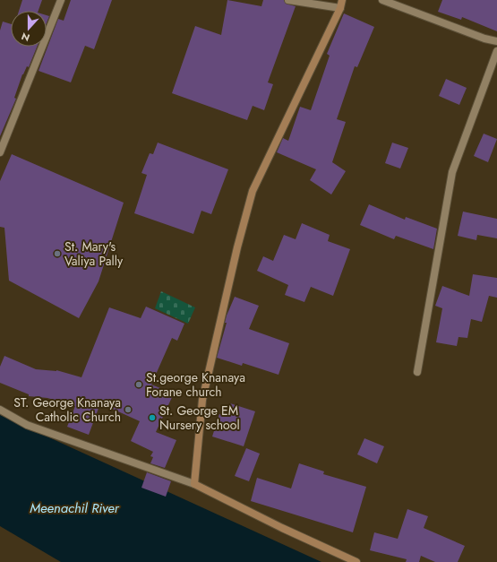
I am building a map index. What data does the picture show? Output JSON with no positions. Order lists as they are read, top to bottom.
{
  "water": ["Meenachil River"],
  "places": [
    "St. Mary's Valiya Pally",
    "St.george Knanaya Forane church",
    "ST. George Knanaya Catholic Church",
    "St. George EM Nursery school"
  ],
  "north": "bottom"
}
